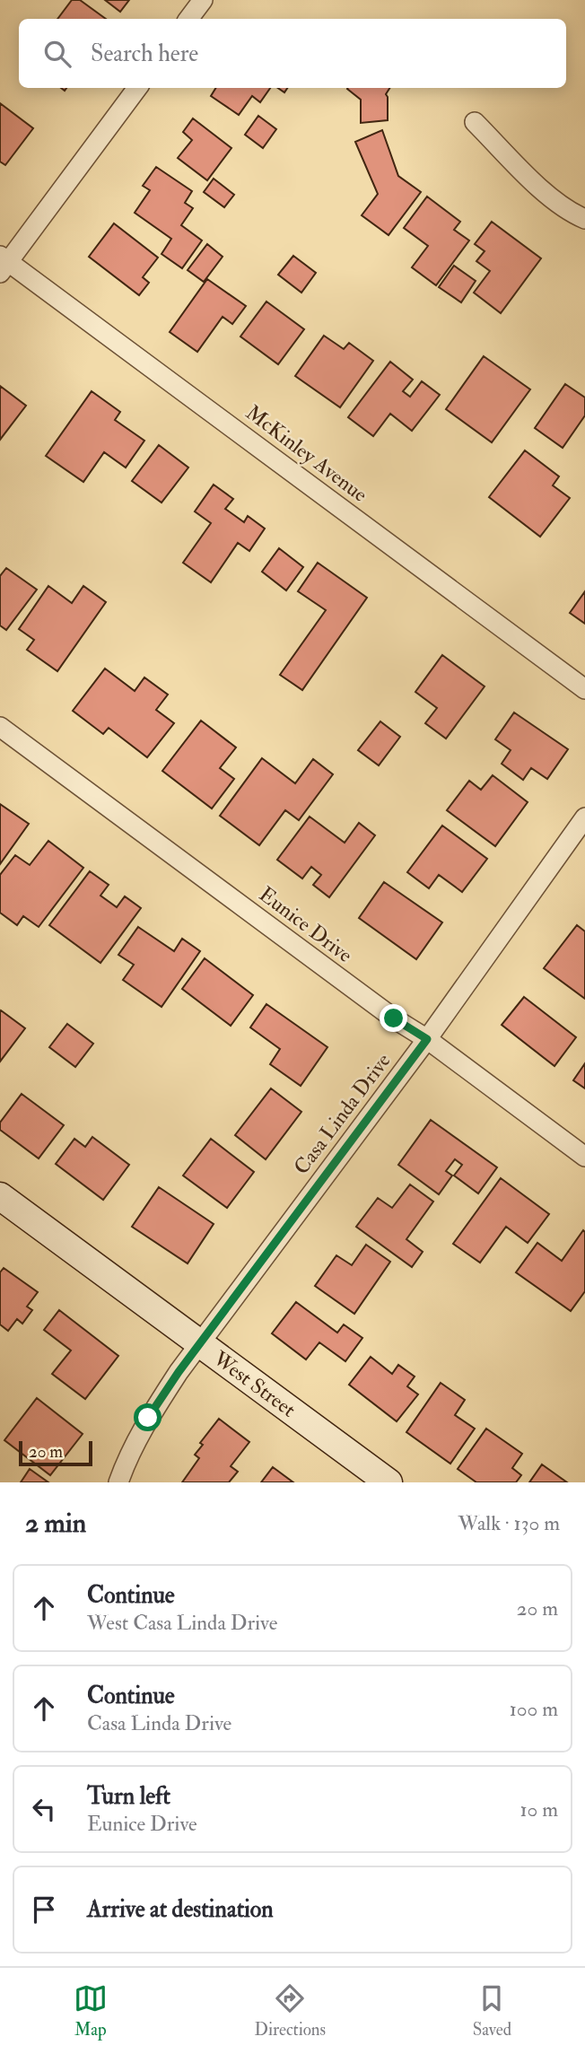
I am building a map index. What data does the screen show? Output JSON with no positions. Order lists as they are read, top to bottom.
{
  "streets": {
    "main road": ["West Street"],
    "street": ["McKinley Avenue", "Eunice Drive", "Casa Linda Drive"]
  },
  "crossings": [
    ["Eunice Drive", "Casa Linda Drive"],
    ["Casa Linda Drive", "West Street"]
  ],
  "scale_bar": "20 m",
  "page": {
    "search": "Search here",
    "scale": "20 m",
    "heading": ["2 min", "Walk · 130 m"],
    "list": [
      ["Continue", "West Casa Linda Drive", "20 m"],
      ["Continue", "Casa Linda Drive", "100 m"],
      ["Turn left", "Eunice Drive", "10 m"],
      "Arrive at destination"
    ],
    "nav": ["Map", "Directions", "Saved"]
  }
}
